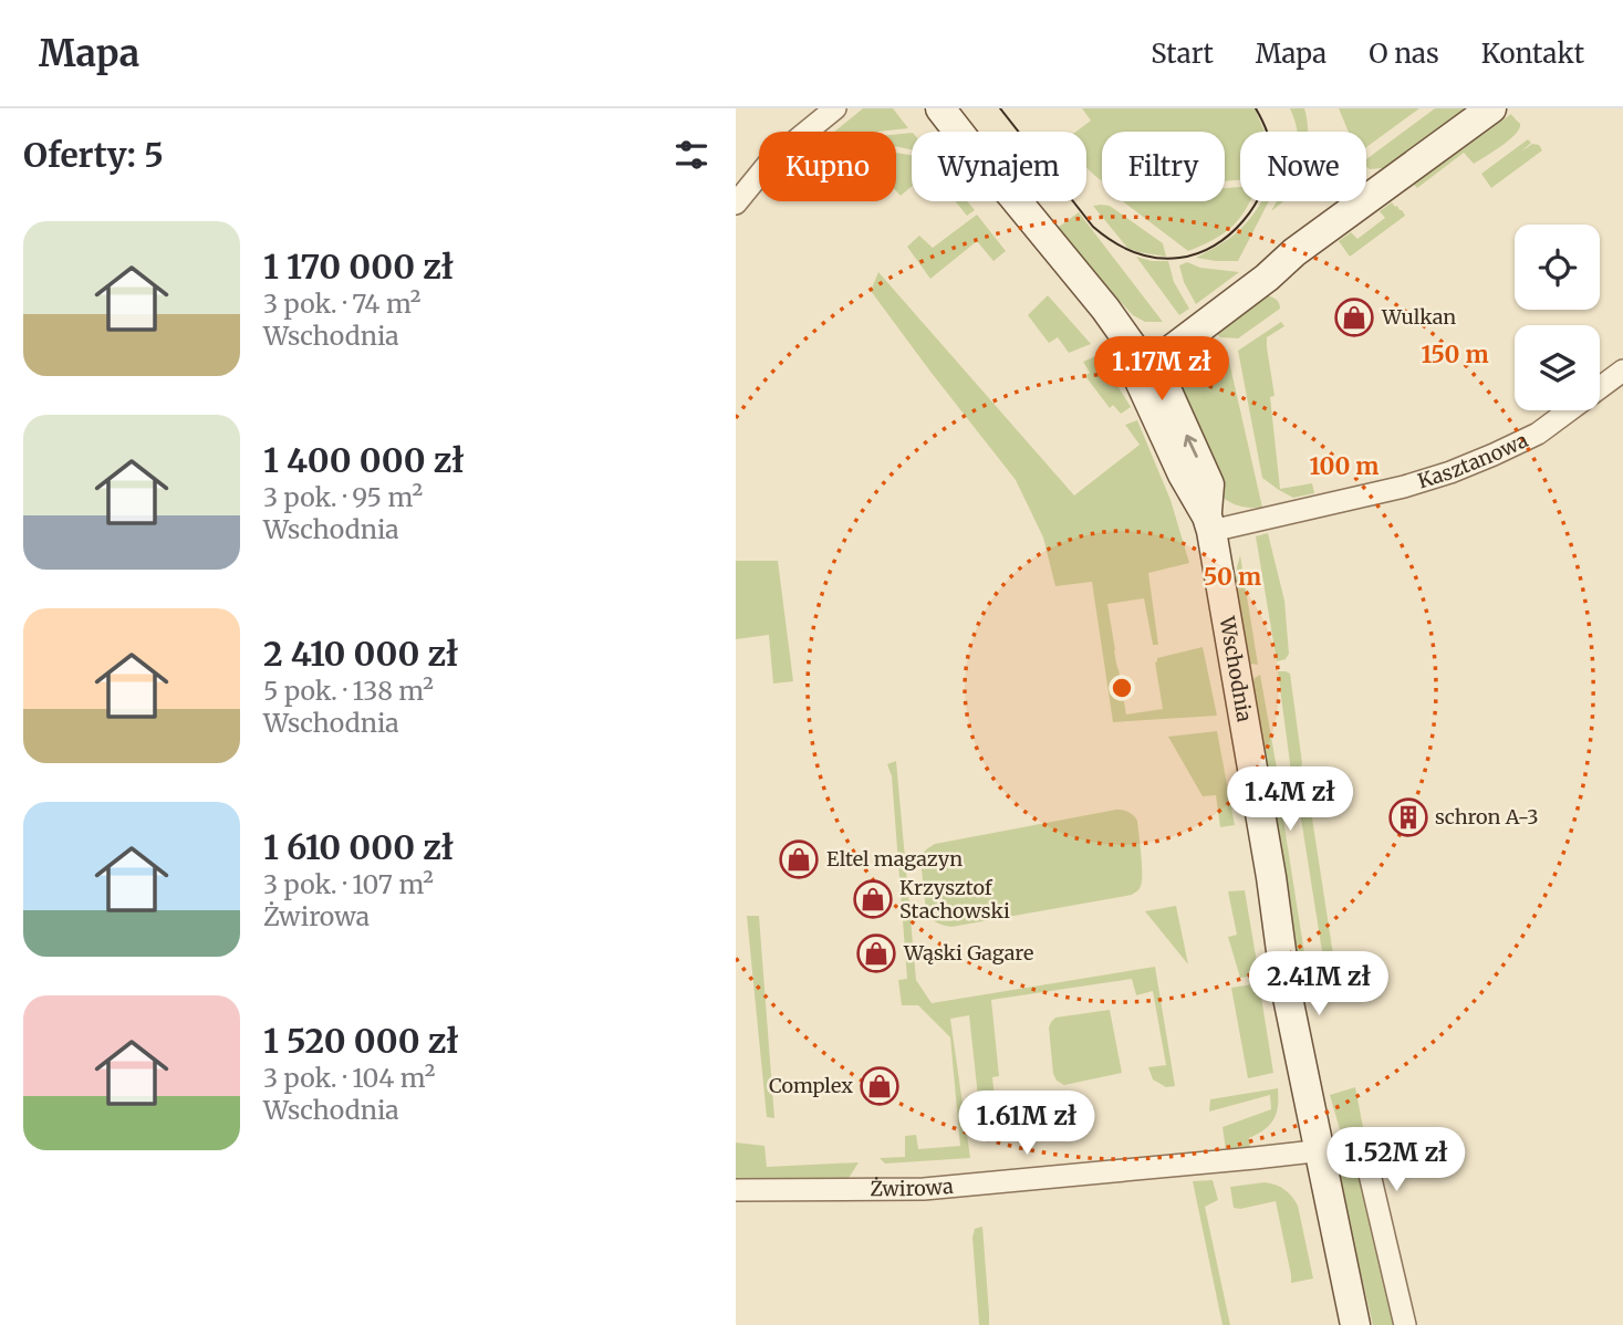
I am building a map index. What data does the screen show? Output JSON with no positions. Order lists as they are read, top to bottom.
{
  "streets": {
    "street": ["Kasztanowa", "Wschodnia", "Żwirowa"]
  },
  "crossings": [
    ["Kasztanowa", "Wschodnia"],
    ["Wschodnia", "Żwirowa"]
  ],
  "places": {
    "shop": [
      "Wulkan",
      "Eltel magazyn",
      "Krzysztof Stachowski",
      "Wąski Gagare",
      "Complex"
    ],
    "building": ["schron A-3"]
  },
  "page": {
    "header": "Mapa",
    "nav": [
      "Start",
      "Mapa",
      "O nas",
      "Kontakt"
    ],
    "heading": "Oferty: 5",
    "chip": [
      "Kupno",
      "Wynajem",
      "Filtry",
      "Nowe"
    ],
    "list": [
      {
        "name": "1 170 000 zł",
        "note": "3 pok. · 74 m² · Wschodnia"
      },
      {
        "name": "1 400 000 zł",
        "note": "3 pok. · 95 m² · Wschodnia"
      },
      {
        "name": "2 410 000 zł",
        "note": "5 pok. · 138 m² · Wschodnia"
      },
      {
        "name": "1 610 000 zł",
        "note": "3 pok. · 107 m² · Żwirowa"
      },
      {
        "name": "1 520 000 zł",
        "note": "3 pok. · 104 m² · Wschodnia"
      }
    ],
    "price": [
      "1.17M zł",
      "1.4M zł",
      "2.41M zł",
      "1.61M zł",
      "1.52M zł"
    ]
  },
  "rings": ["150 m", "100 m", "50 m"]
}
